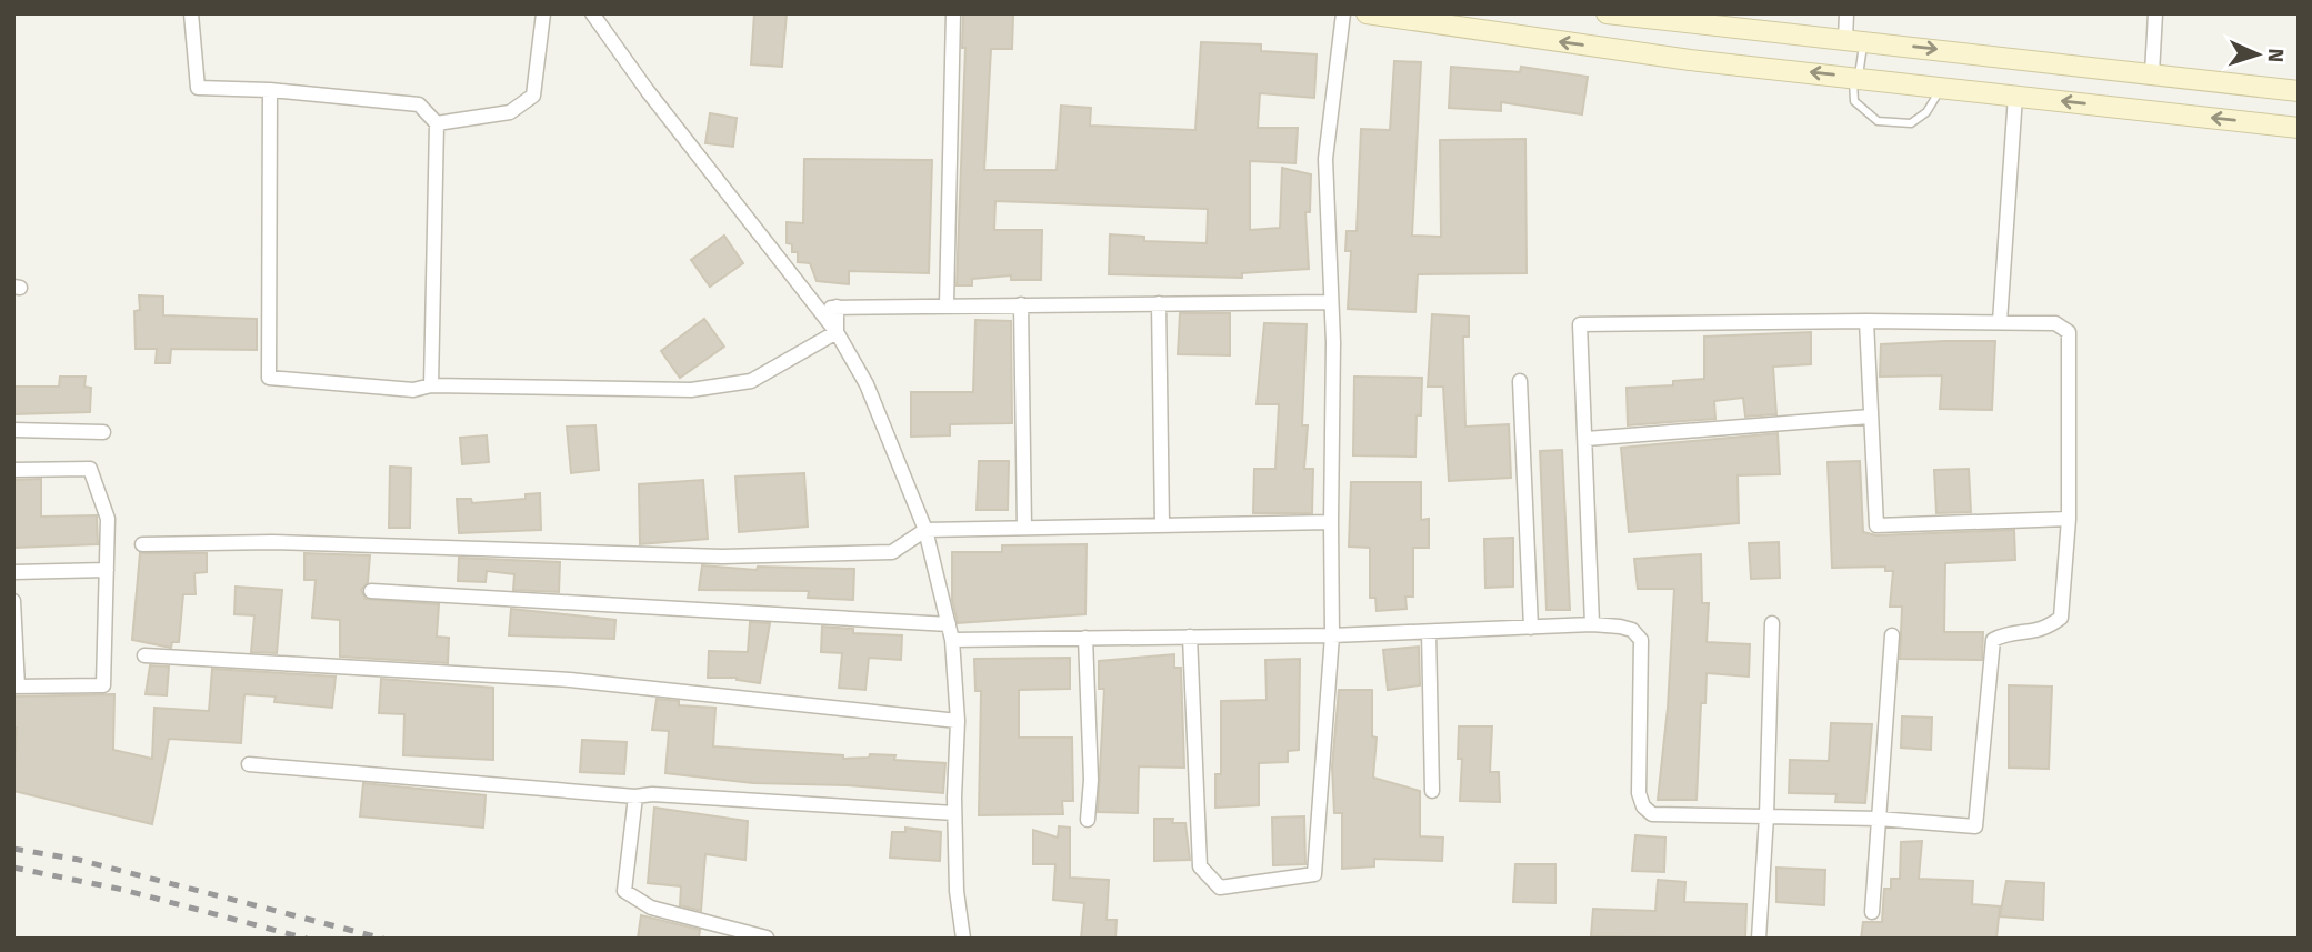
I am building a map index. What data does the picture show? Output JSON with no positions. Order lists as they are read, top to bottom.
{
  "north": "right"
}
